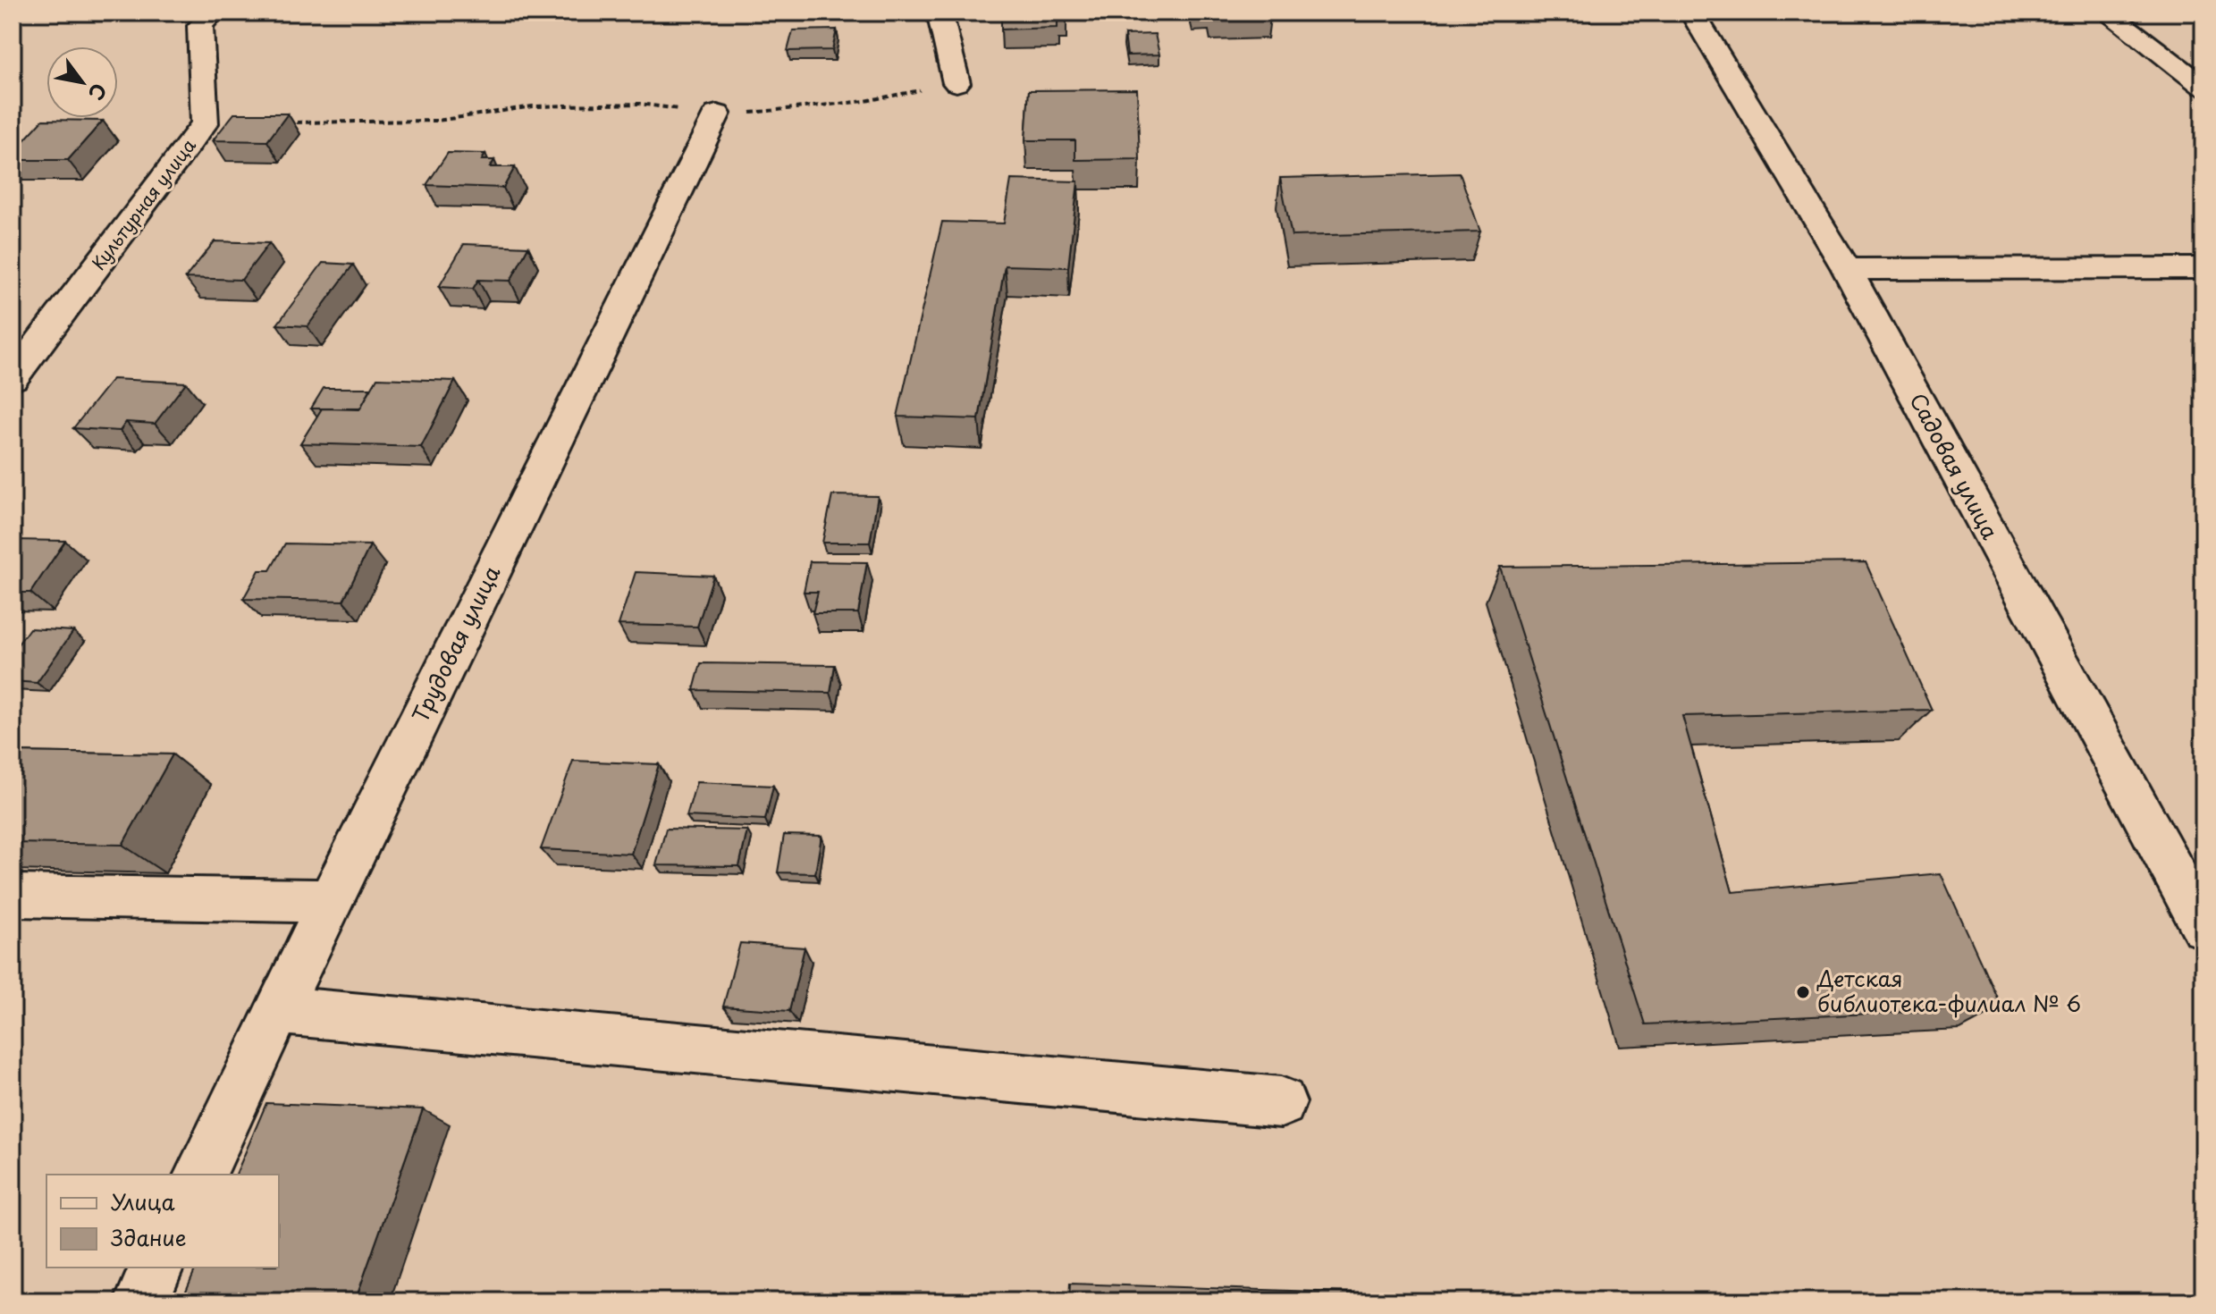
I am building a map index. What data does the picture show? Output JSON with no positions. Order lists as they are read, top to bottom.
{
  "streets": {
    "street": ["Культурная улица", "Садовая улица", "Трудовая улица"]
  },
  "places": ["Детская библиотека-филиал № 6"],
  "legend": ["Улица", "Здание"],
  "north": "bottom right"
}
